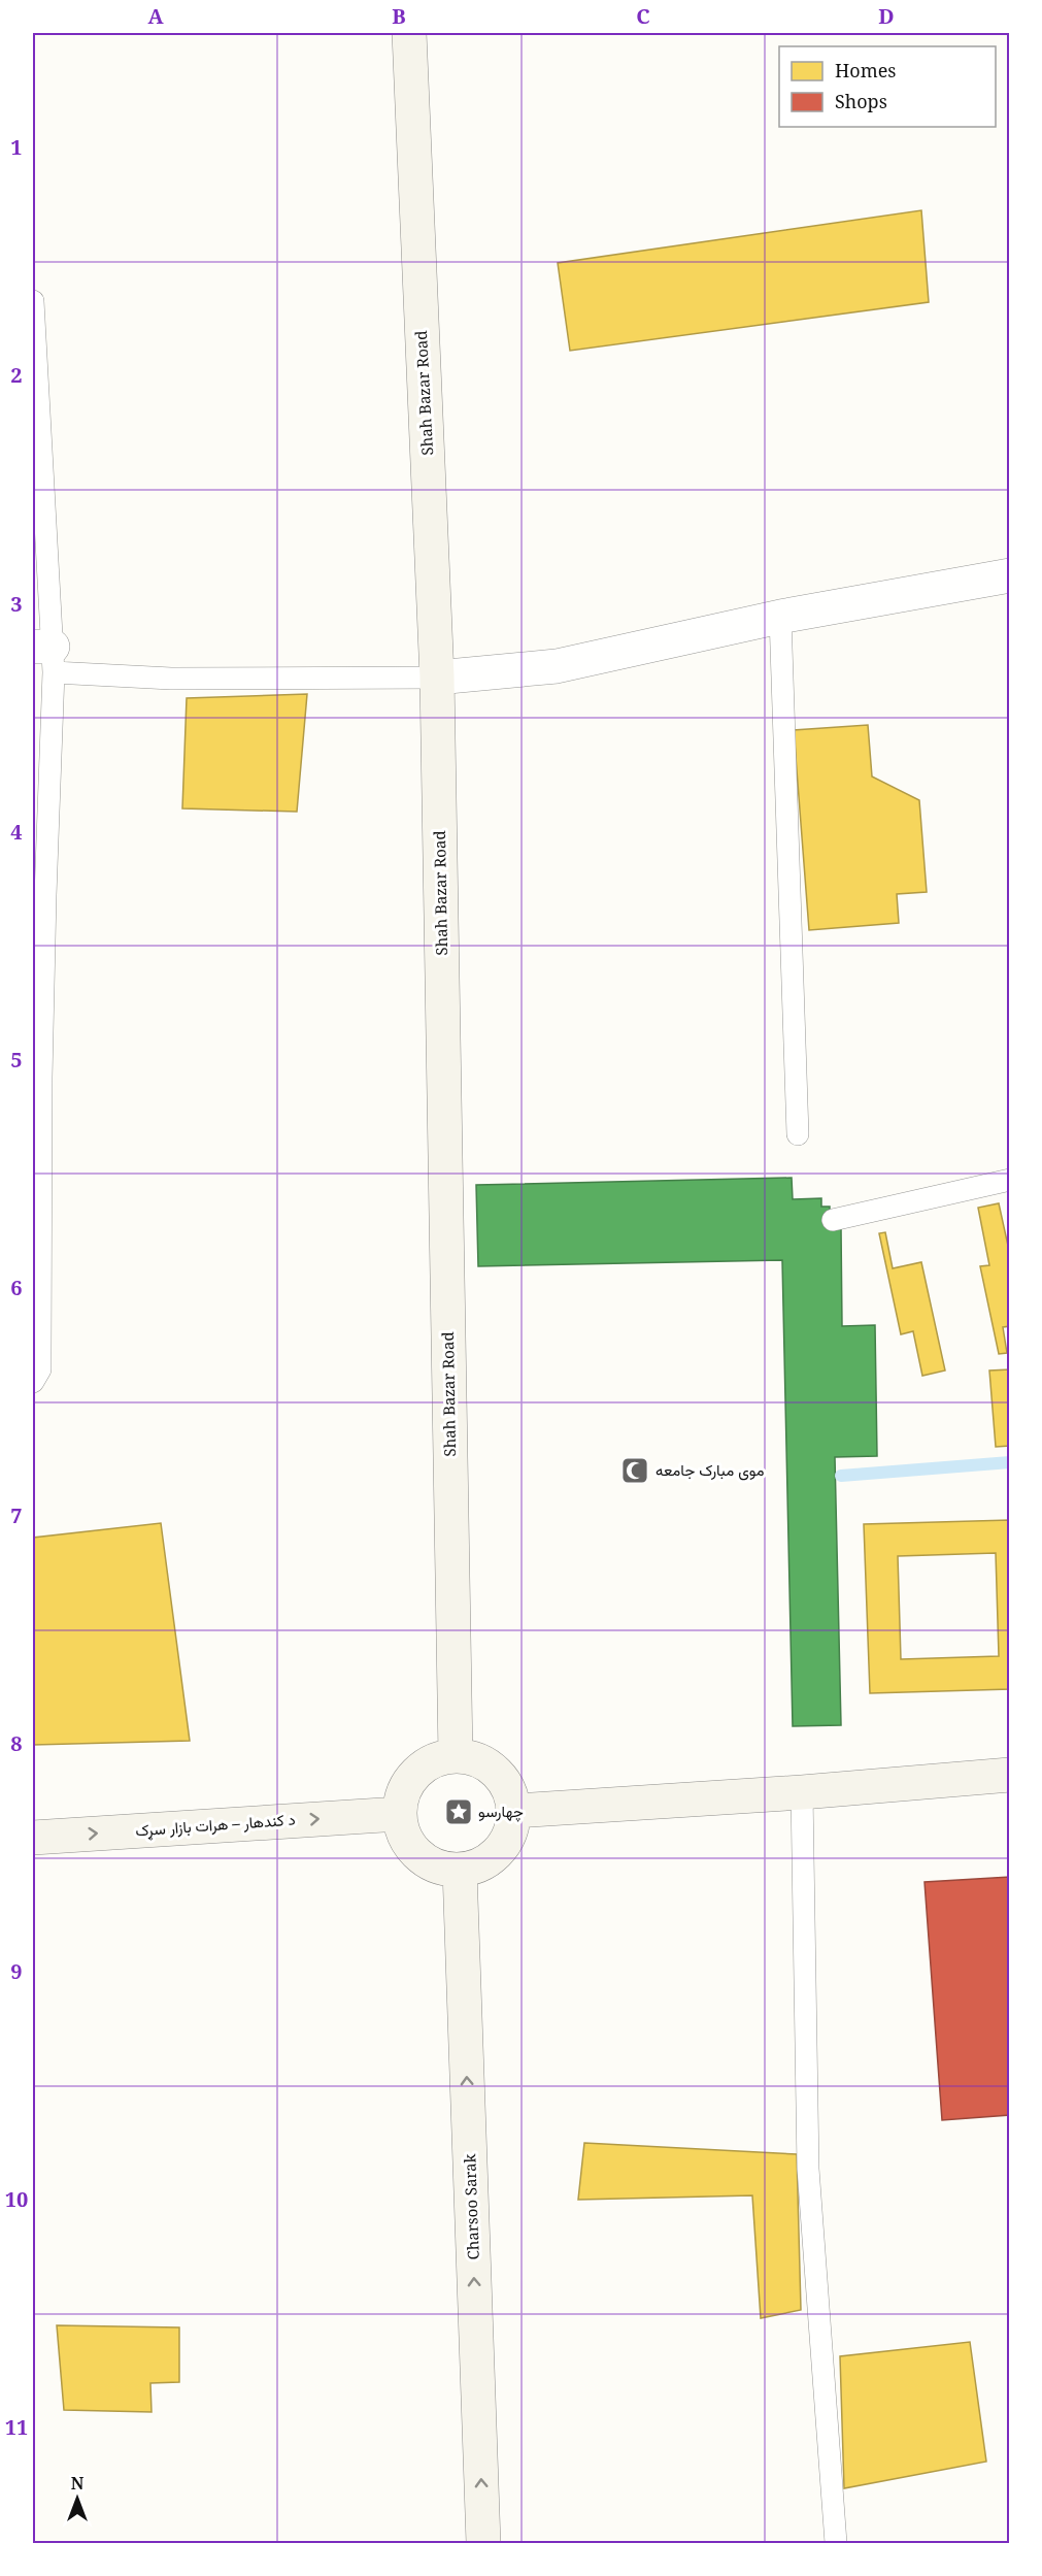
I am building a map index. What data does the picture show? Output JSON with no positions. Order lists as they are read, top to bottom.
{
  "streets": {
    "main road": ["Shah Bazar Road", "د کندهار – هرات بازار سړک", "Charsoo Sarak"]
  },
  "crossings": [
    ["Shah Bazar Road", "د کندهار – هرات بازار سړک"],
    ["Shah Bazar Road", "Charsoo Sarak"],
    ["د کندهار – هرات بازار سړک", "Charsoo Sarak"]
  ],
  "one_way": ["د کندهار – هرات بازار سړک", "Charsoo Sarak"],
  "places": {
    "mosque": ["موی مبارک جامعه"],
    "place": ["چهارسو"]
  },
  "legend": ["Homes", "Shops"],
  "north": "top",
  "grid": {
    "columns": [
      "A",
      "B",
      "C",
      "D"
    ],
    "rows": [
      "1",
      "2",
      "3",
      "4",
      "5",
      "6",
      "7",
      "8",
      "9",
      "10",
      "11"
    ]
  }
}
